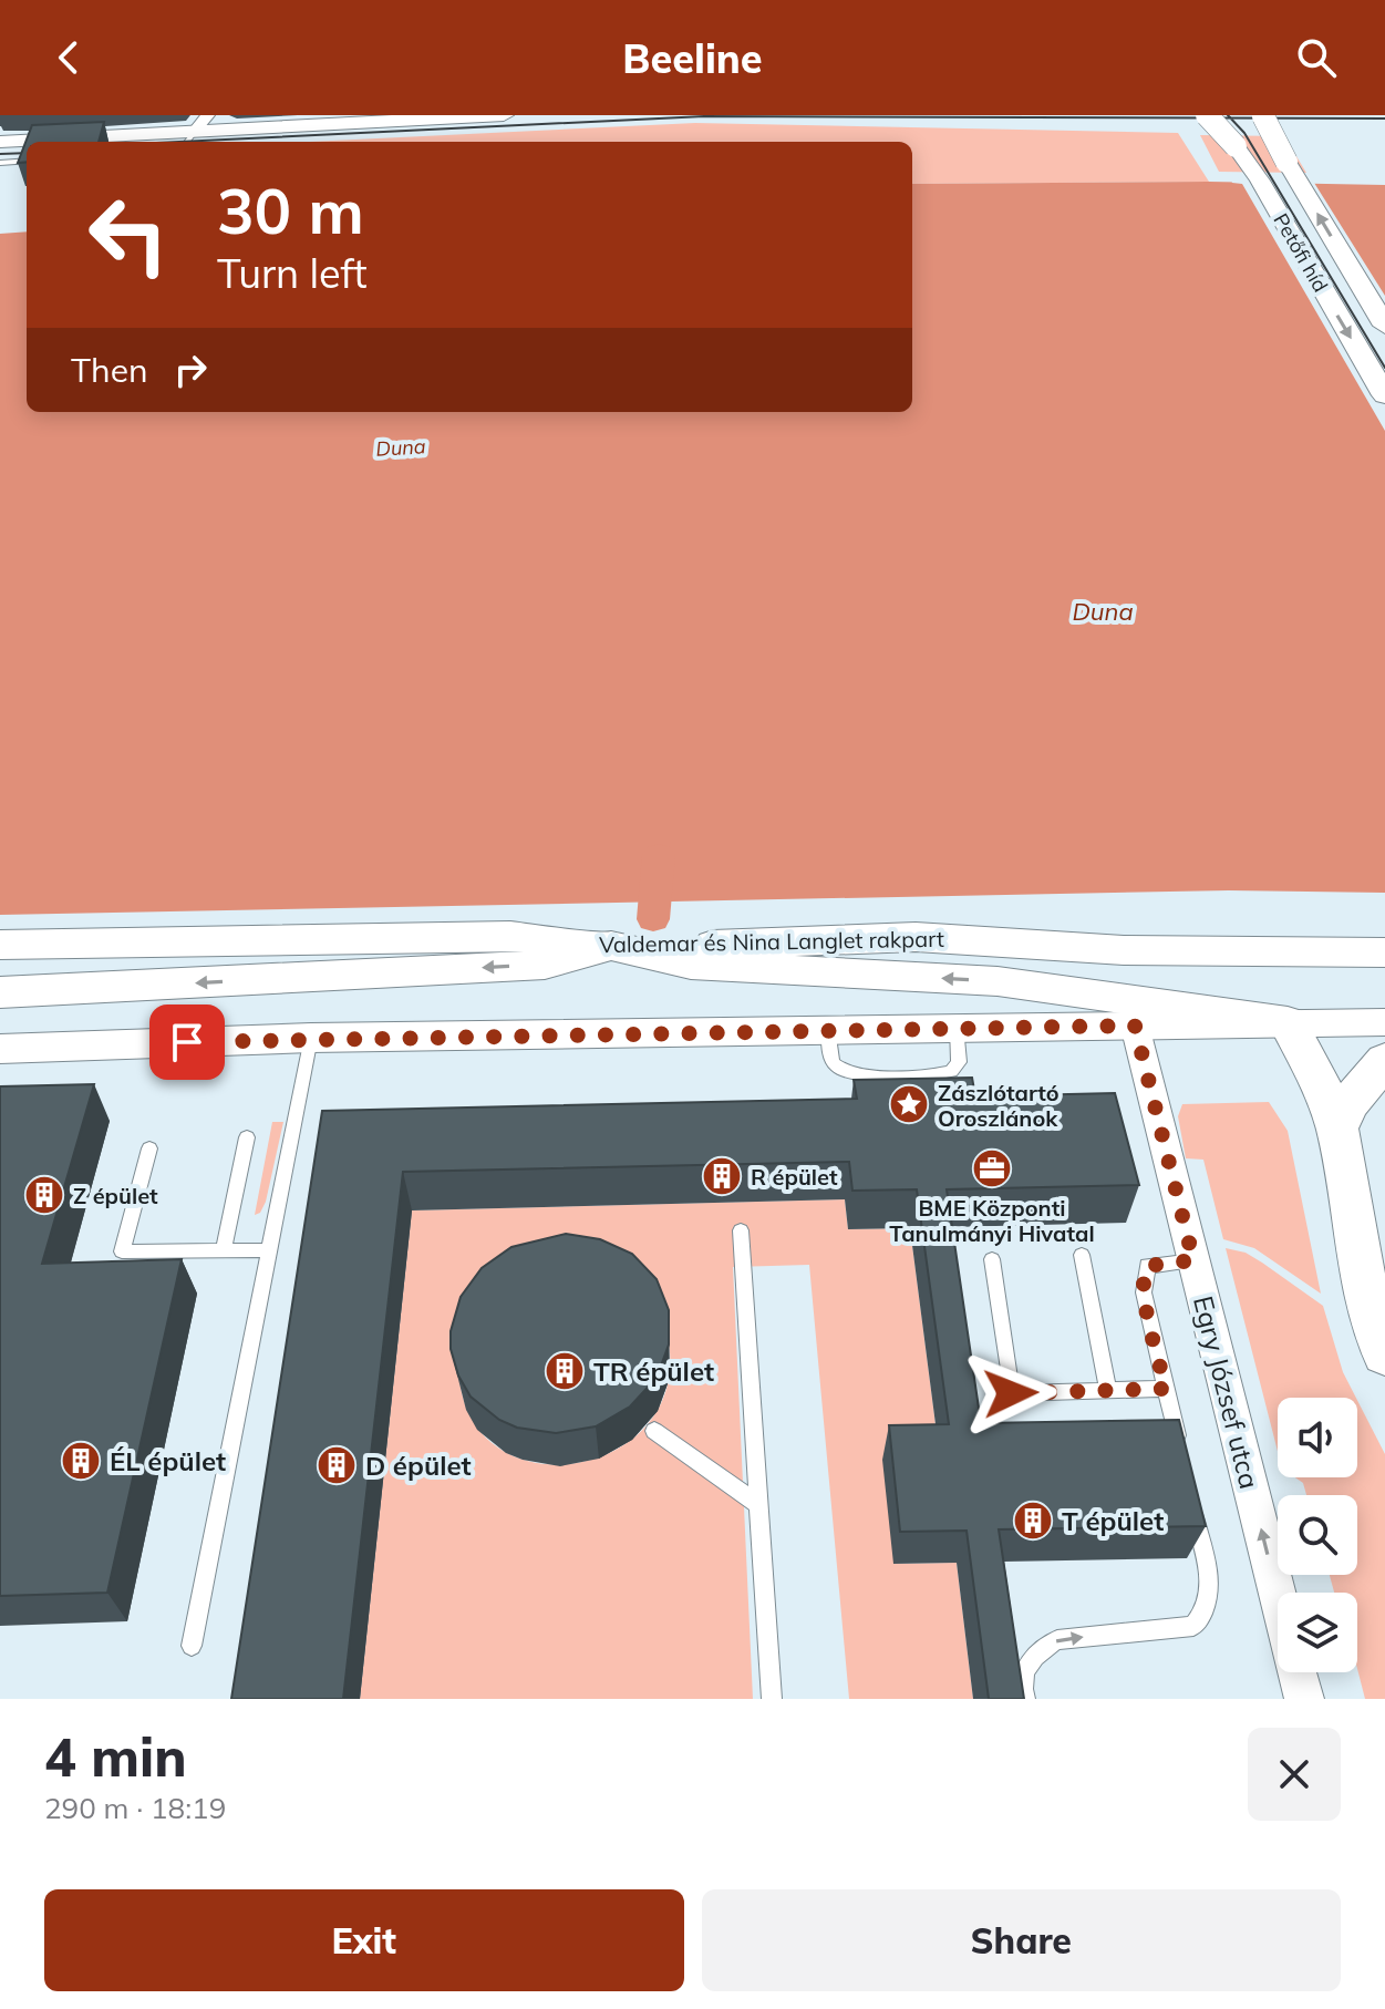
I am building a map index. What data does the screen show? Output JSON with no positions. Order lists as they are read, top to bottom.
{
  "streets": {
    "main road": ["Petőfi híd", "Valdemar és Nina Langlet rakpart"],
    "street": ["Egry József utca"]
  },
  "one_way": ["Egry József utca"],
  "water": ["Duna"],
  "places": {
    "place": ["Zászlótartó Oroszlánok"],
    "office": ["BME Központi Tanulmányi Hivatal"],
    "building": [
      "R épület",
      "Z épület",
      "TR épület",
      "ÉL épület",
      "D épület",
      "T épület"
    ]
  },
  "page": {
    "header": "Beeline",
    "turn": ["30 m", "Turn left"],
    "then": "Then",
    "heading": ["4 min", "290 m · 18:19"],
    "buttons": ["Exit", "Share"]
  }
}
